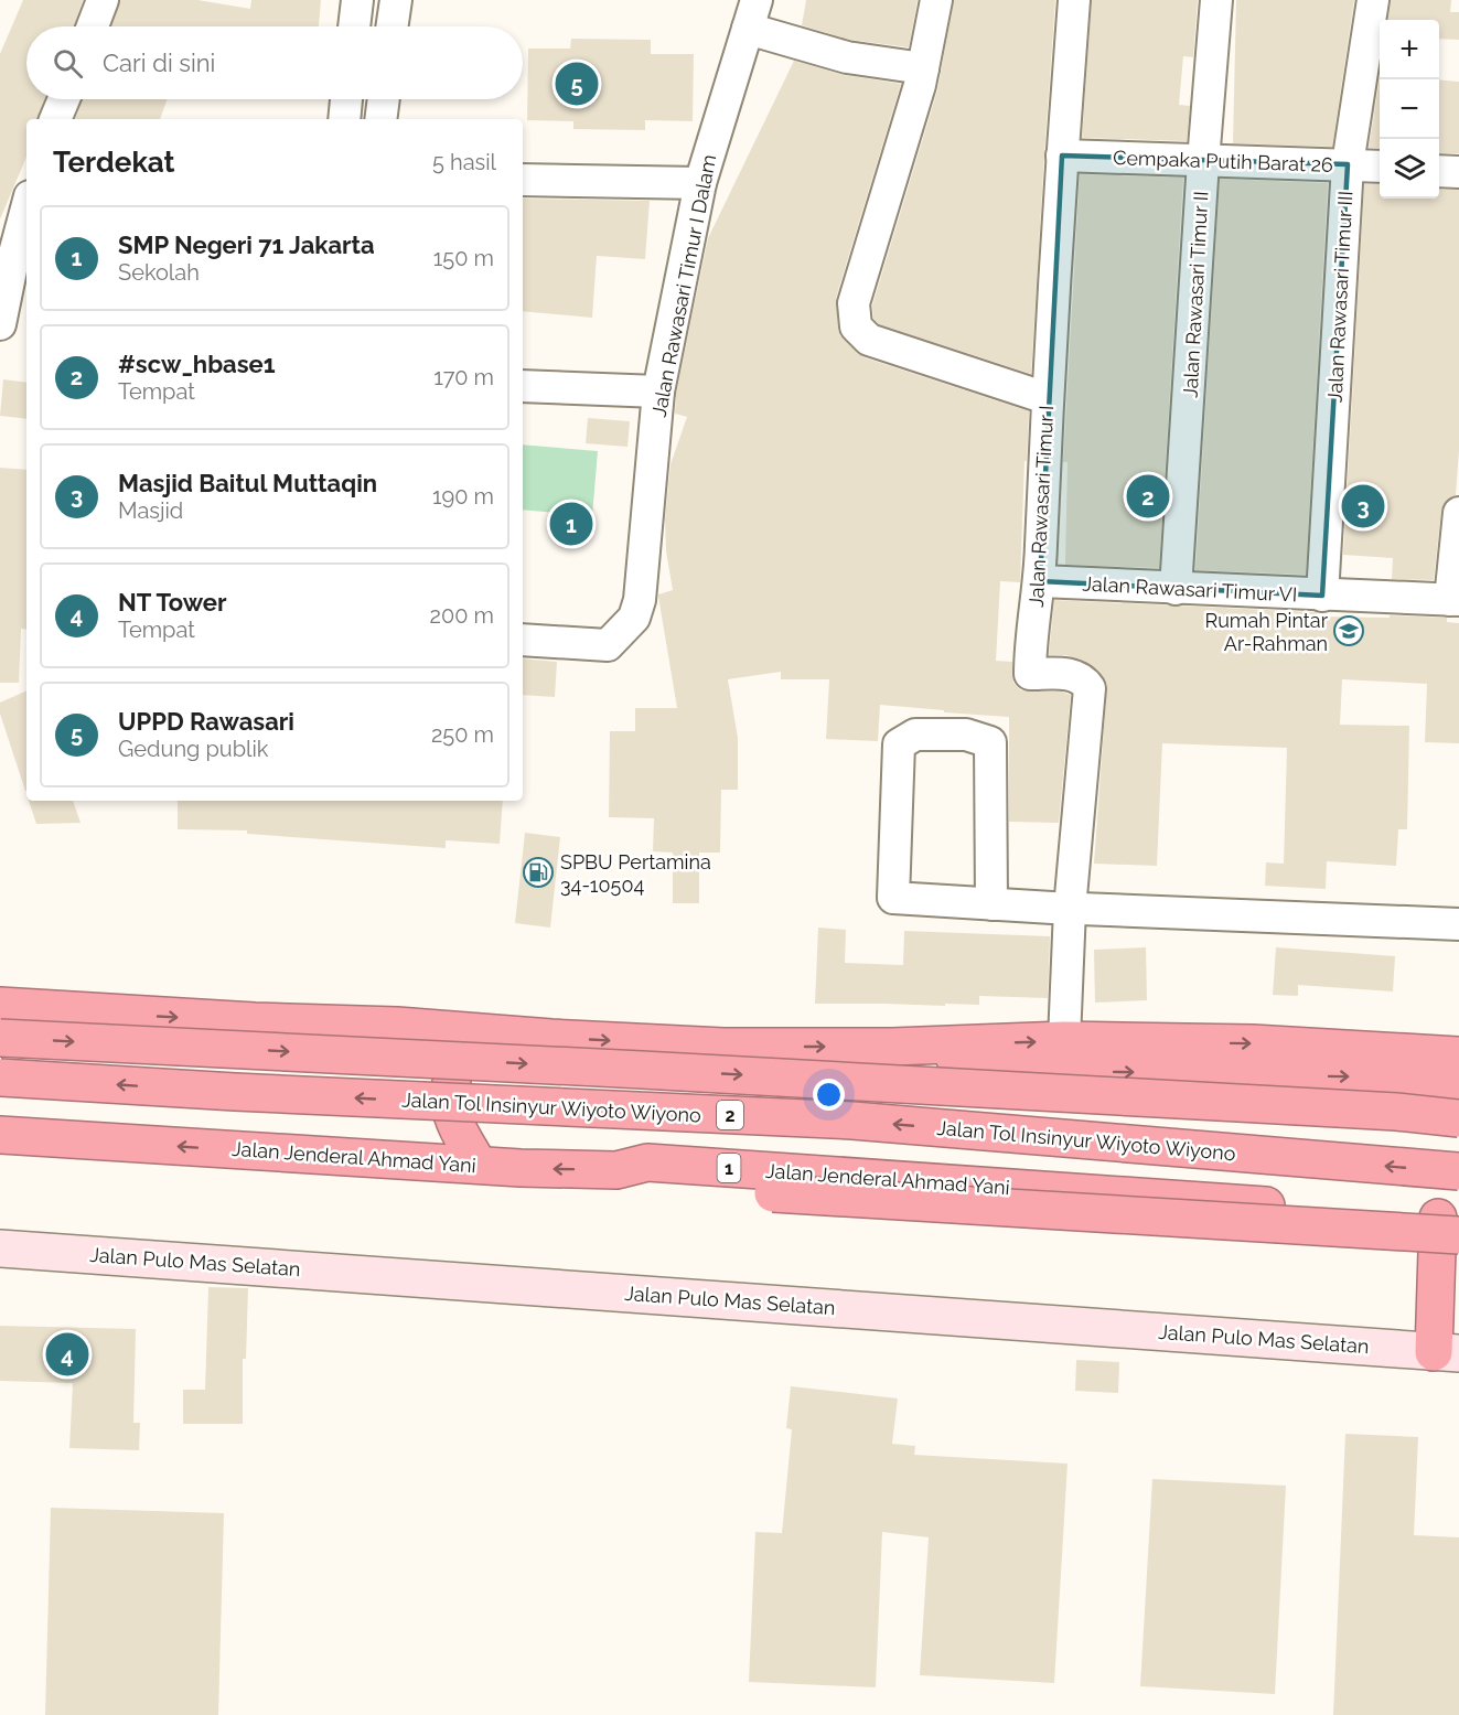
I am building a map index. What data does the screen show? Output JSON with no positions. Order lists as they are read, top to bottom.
{
  "streets": {
    "highway": [
      "Jalan Tol Insinyur Wiyoto Wiyono",
      "2",
      "Jalan Jenderal Ahmad Yani",
      "1"
    ],
    "street": [
      "Cempaka Putih Barat 26",
      "Jalan Rawasari Timur I Dalam",
      "Jalan Rawasari Timur II",
      "Jalan Rawasari Timur III",
      "Jalan Rawasari Timur I",
      "Jalan Rawasari Timur VI",
      "Jalan Pulo Mas Selatan"
    ]
  },
  "crossings": [
    ["Cempaka Putih Barat 26", "Jalan Rawasari Timur II"],
    ["Cempaka Putih Barat 26", "Jalan Rawasari Timur III"],
    ["Cempaka Putih Barat 26", "Jalan Rawasari Timur I"],
    ["Jalan Rawasari Timur II", "Jalan Rawasari Timur VI"],
    ["Jalan Rawasari Timur III", "Jalan Rawasari Timur VI"],
    ["Jalan Rawasari Timur I", "Jalan Rawasari Timur VI"]
  ],
  "places": {
    "school or university": ["Rumah Pintar Ar-Rahman"],
    "fuel station": ["SPBU Pertamina 34-10504"]
  },
  "page": {
    "map_buttons": ["+", "−"],
    "search": "Cari di sini",
    "pins": [
      "5",
      "2",
      "3",
      "1",
      "4"
    ],
    "heading": ["Terdekat", "5 hasil"],
    "list": [
      {
        "mark": "1",
        "name": "SMP Negeri 71 Jakarta",
        "note": "Sekolah",
        "value": "150 m"
      },
      {
        "mark": "2",
        "name": "#scw_hbase1",
        "note": "Tempat",
        "value": "170 m"
      },
      {
        "mark": "3",
        "name": "Masjid Baitul Muttaqin",
        "note": "Masjid",
        "value": "190 m"
      },
      {
        "mark": "4",
        "name": "NT Tower",
        "note": "Tempat",
        "value": "200 m"
      },
      {
        "mark": "5",
        "name": "UPPD Rawasari",
        "note": "Gedung publik",
        "value": "250 m"
      }
    ]
  }
}
